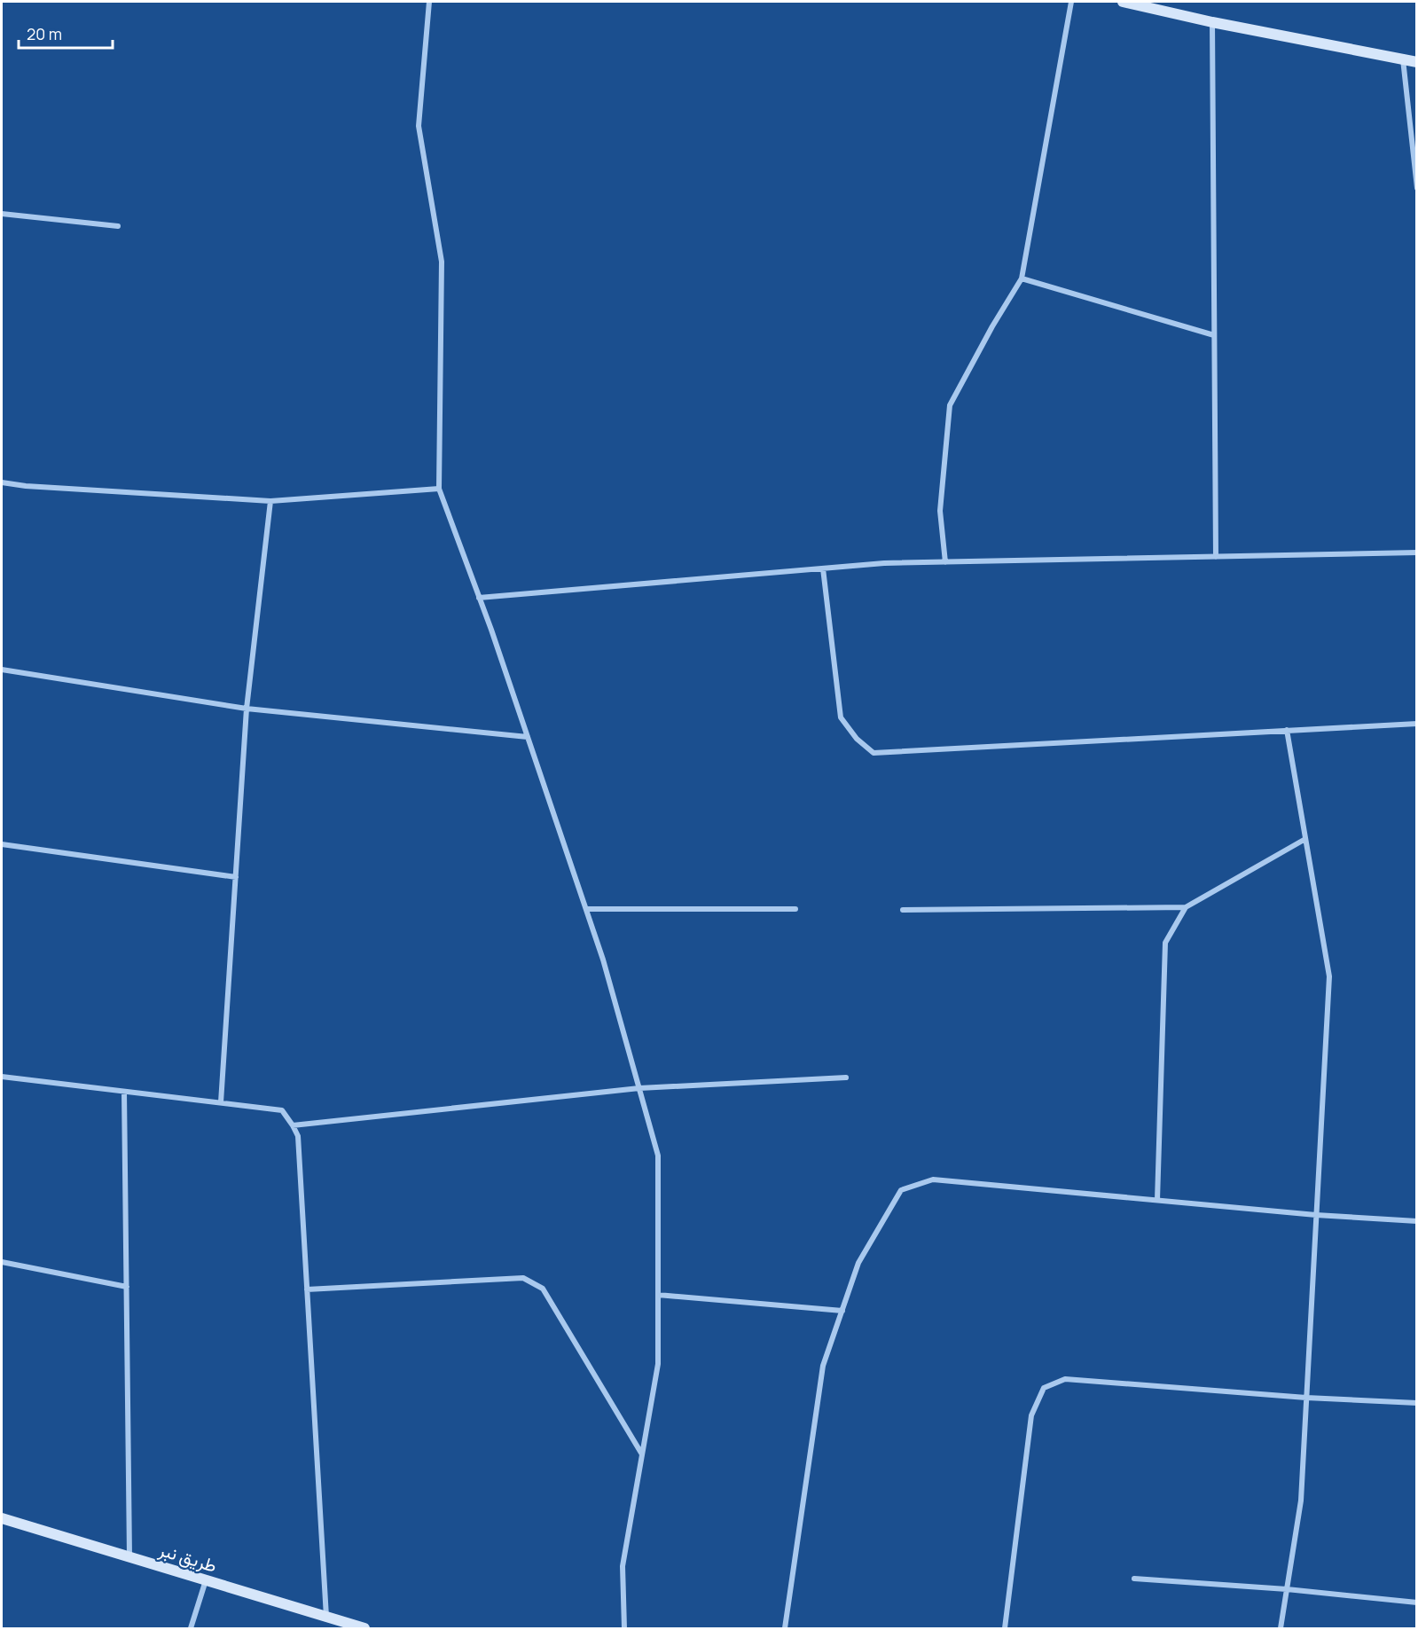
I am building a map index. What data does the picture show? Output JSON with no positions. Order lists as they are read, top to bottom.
{
  "streets": {
    "main road": ["طريق نبر"]
  },
  "scale_bar": "20 m"
}
